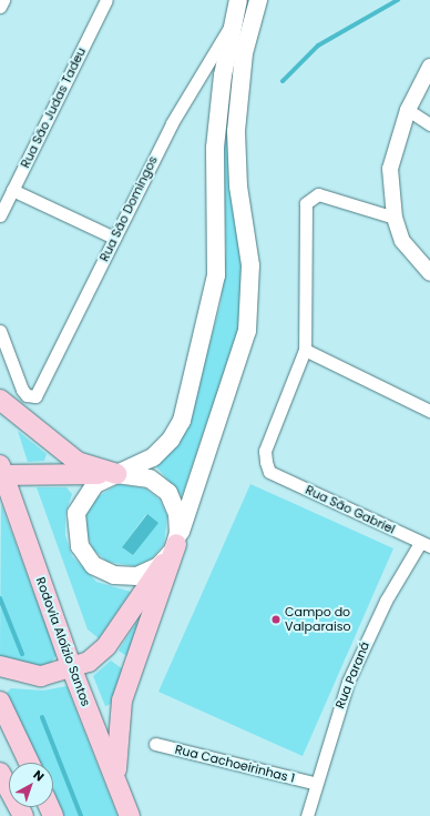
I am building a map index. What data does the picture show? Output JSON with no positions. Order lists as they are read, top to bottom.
{
  "streets": {
    "main road": ["Rodovia Aloízio Santos"],
    "street": [
      "Rua São Judas Tadeu",
      "Rua São Domingos",
      "Rua São Gabriel",
      "Rua Paraná",
      "Rua Cachoeirinhas 1"
    ]
  },
  "crossings": [
    ["Rua São Gabriel", "Rua Paraná"],
    ["Rua Paraná", "Rua Cachoeirinhas 1"]
  ],
  "places": ["Campo do Valparaiso"],
  "north": "top right"
}
